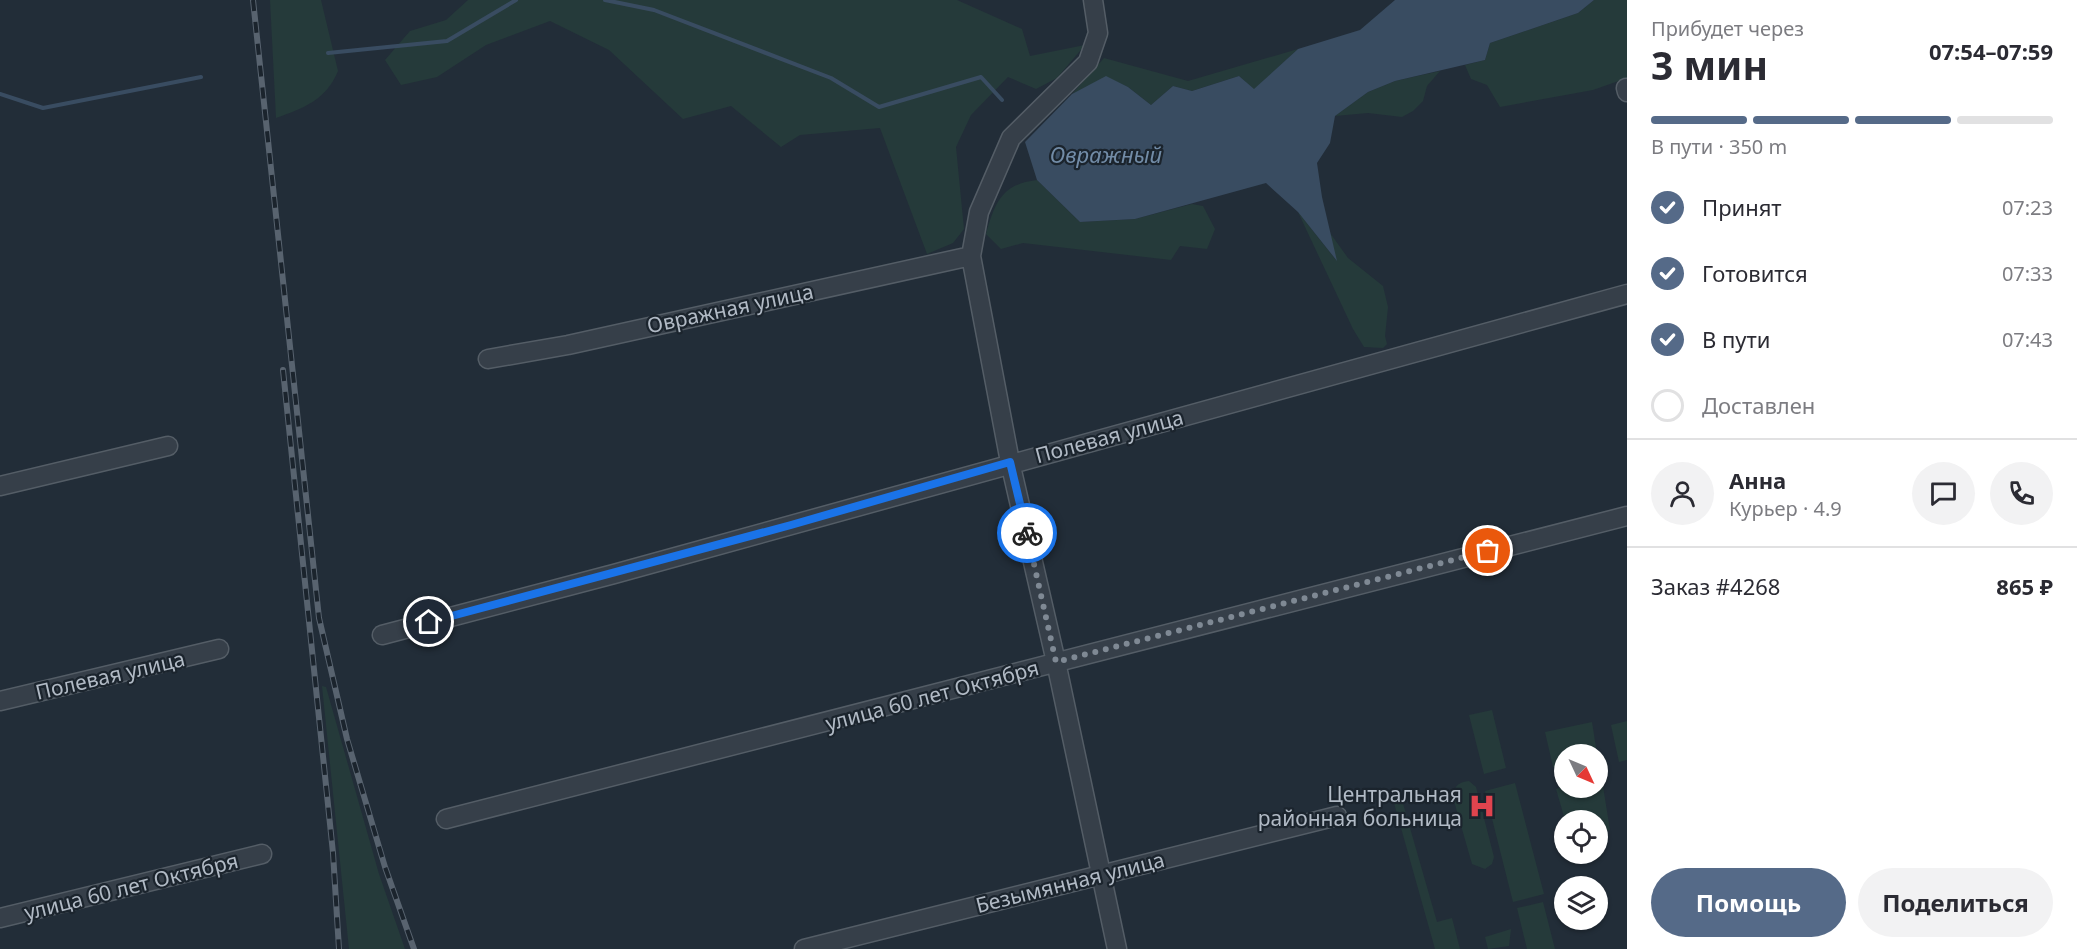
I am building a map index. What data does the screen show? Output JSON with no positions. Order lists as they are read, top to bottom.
{
  "streets": {
    "street": [
      "Овражная улица",
      "Полевая улица",
      "улица 60 лет Октября",
      "Безымянная улица"
    ]
  },
  "water": ["Овражный"],
  "places": {
    "hospital": ["Центральная районная больница"]
  },
  "north": "bottom right",
  "page": {
    "heading": ["3 мин", "Прибудет через", "07:54–07:59"],
    "panel": [
      "Анна",
      "Курьер · 4.9",
      "Заказ #4268",
      "865 ₽"
    ],
    "bar": "В пути · 350 m",
    "list": [
      ["Принят", "07:23"],
      ["Готовится", "07:33"],
      ["В пути", "07:43"],
      "Доставлен"
    ],
    "buttons": ["Помощь", "Поделиться"]
  }
}
